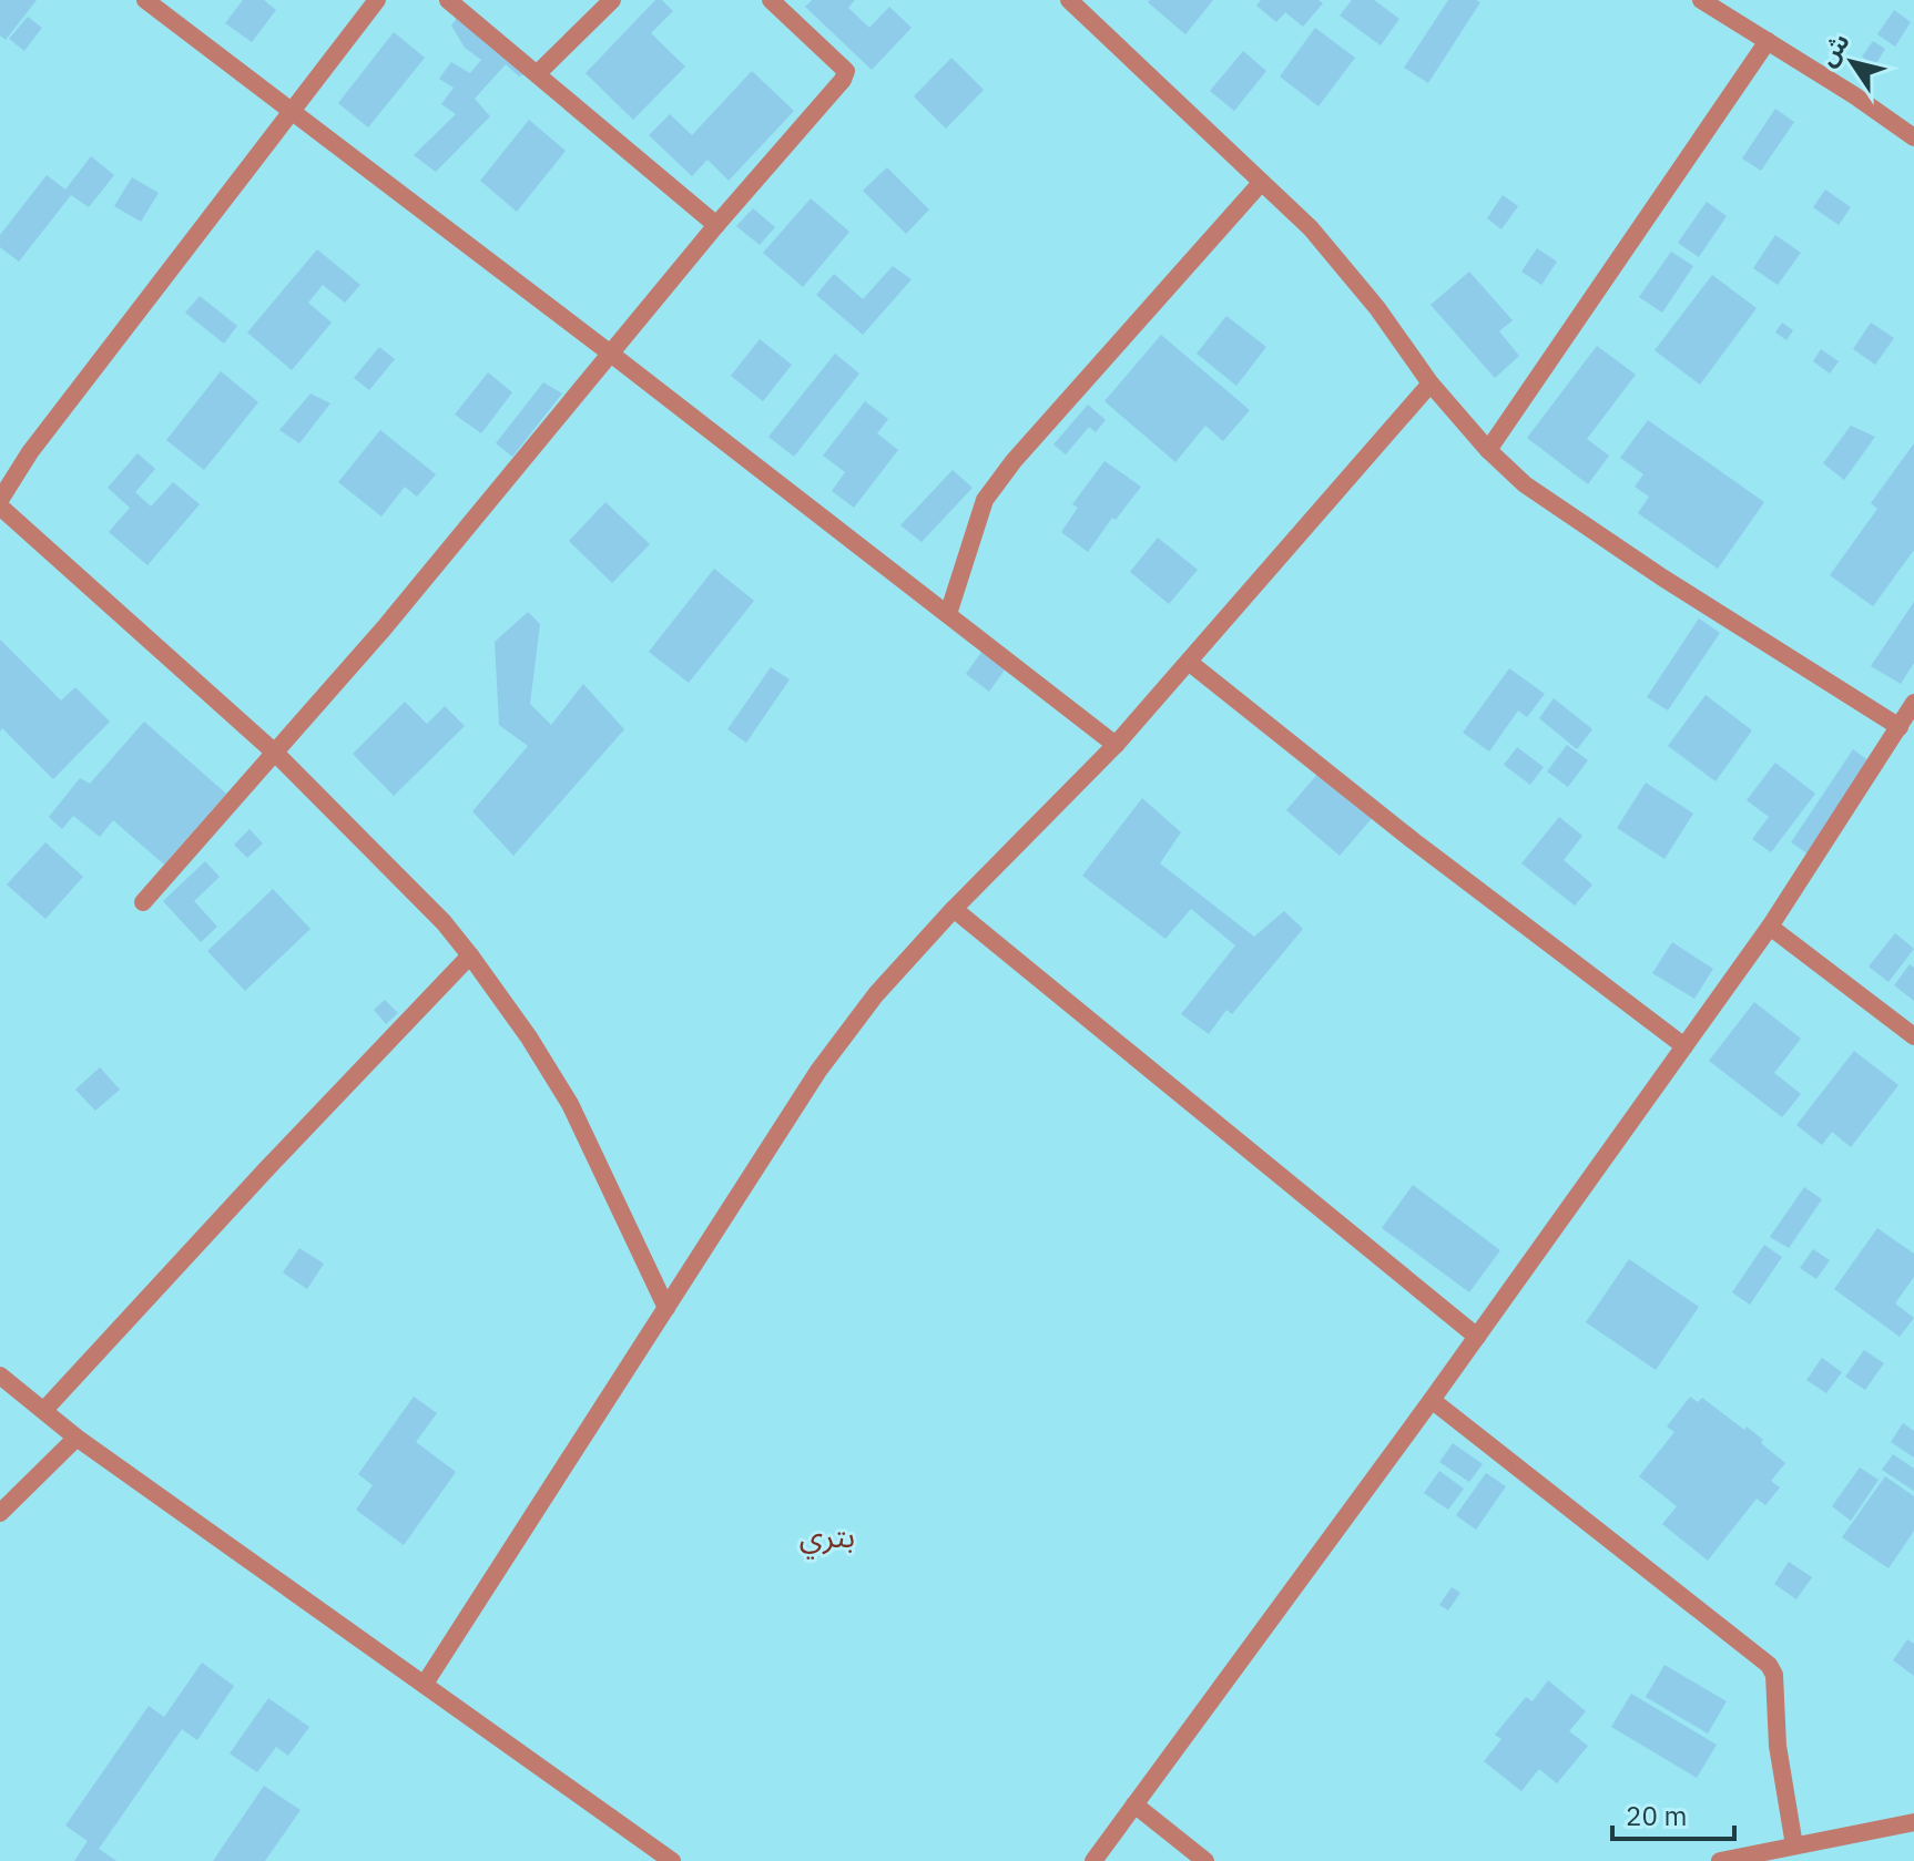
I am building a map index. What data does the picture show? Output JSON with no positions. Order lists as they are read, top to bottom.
{
  "districts": ["بتري"],
  "scale_bar": "20 m",
  "north": "top left"
}
